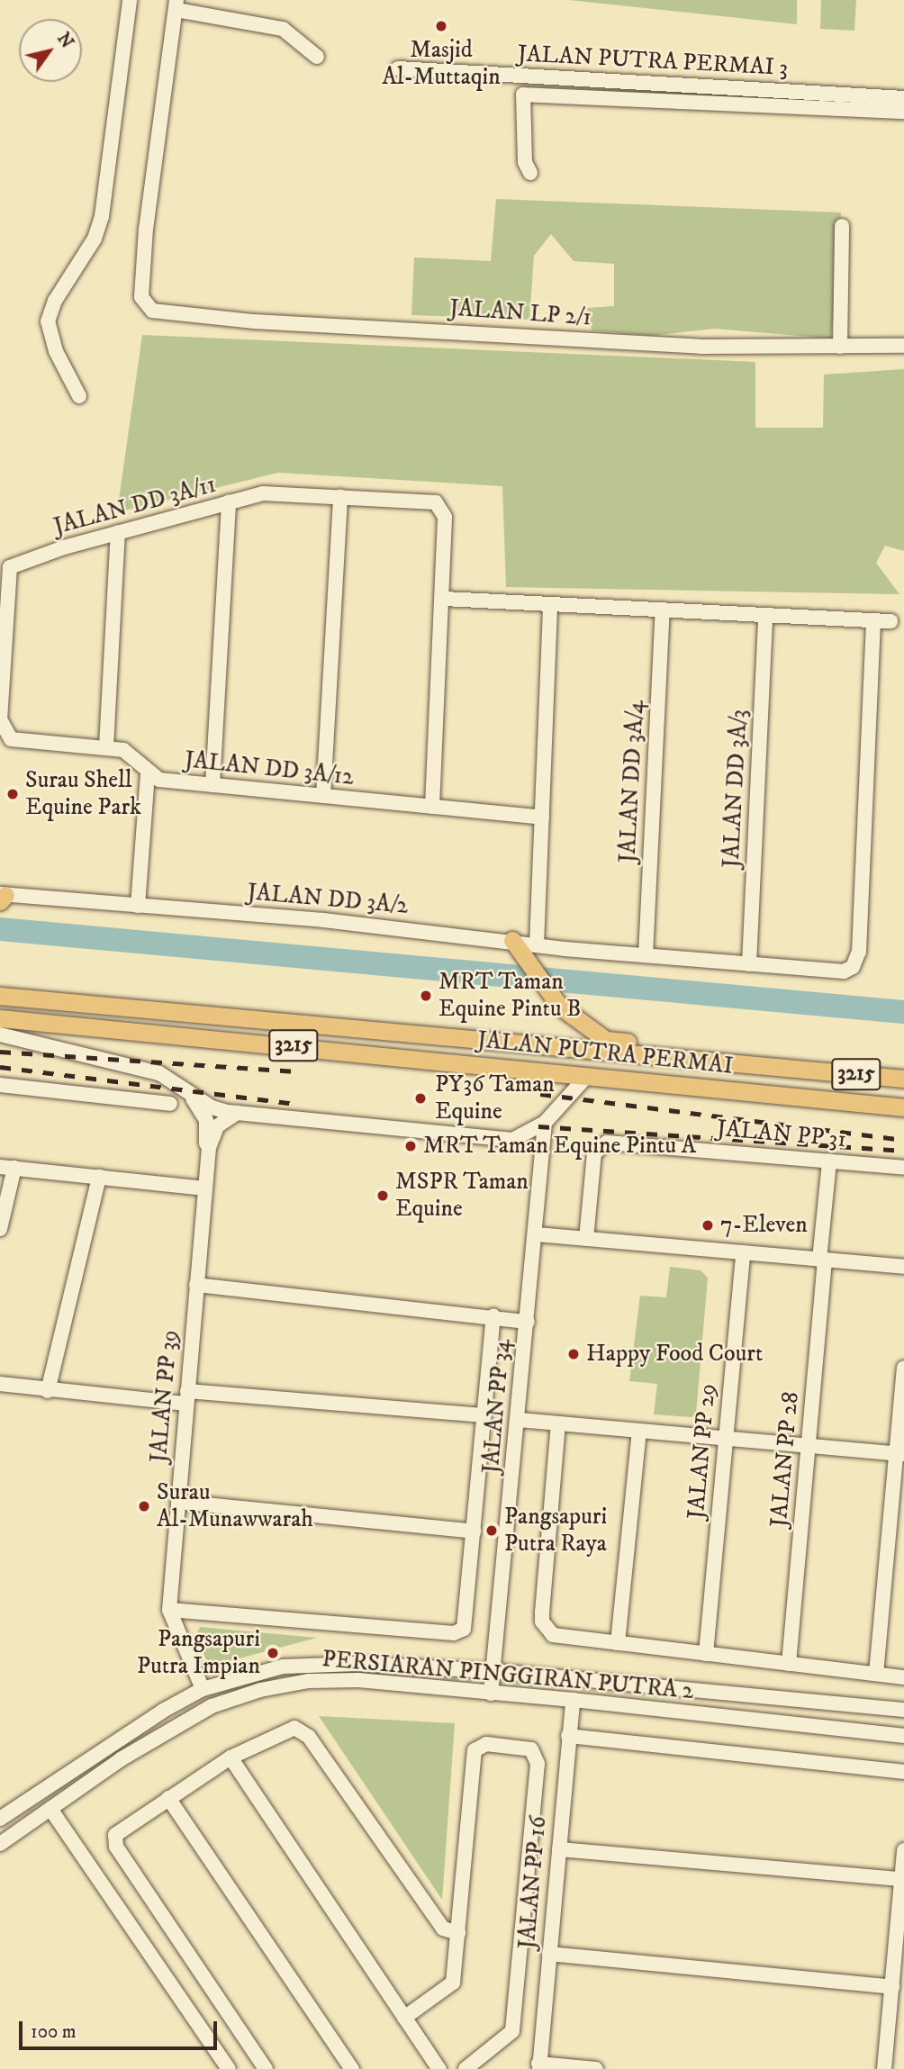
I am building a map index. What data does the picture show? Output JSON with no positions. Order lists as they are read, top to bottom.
{
  "streets": {
    "main road": ["3215", "JALAN PUTRA PERMAI"],
    "street": [
      "JALAN PUTRA PERMAI 3",
      "JALAN LP 2/1",
      "JALAN DD 3A/11",
      "JALAN DD 3A/12",
      "JALAN DD 3A/4",
      "JALAN DD 3A/3",
      "JALAN DD 3A/2",
      "JALAN PP 31",
      "JALAN PP 39",
      "JALAN PP 34",
      "JALAN PP 29",
      "JALAN PP 28",
      "PERSIARAN PINGGIRAN PUTRA 2",
      "JALAN PP 16"
    ]
  },
  "crossings": [
    ["JALAN DD 3A/11", "JALAN DD 3A/12"],
    ["JALAN PP 31", "JALAN PP 28"],
    ["JALAN PP 39", "PERSIARAN PINGGIRAN PUTRA 2"],
    ["JALAN PP 34", "PERSIARAN PINGGIRAN PUTRA 2"],
    ["PERSIARAN PINGGIRAN PUTRA 2", "JALAN PP 16"]
  ],
  "places": [
    "Masjid Al-Muttaqin",
    "Surau Shell Equine Park",
    "MRT Taman Equine Pintu B",
    "PY36 Taman Equine",
    "MRT Taman Equine Pintu A",
    "MSPR Taman Equine",
    "7-Eleven",
    "Happy Food Court",
    "Surau Al-Munawwarah",
    "Pangsapuri Putra Raya",
    "Pangsapuri Putra Impian"
  ],
  "scale_bar": "100 m",
  "north": "top right"
}
